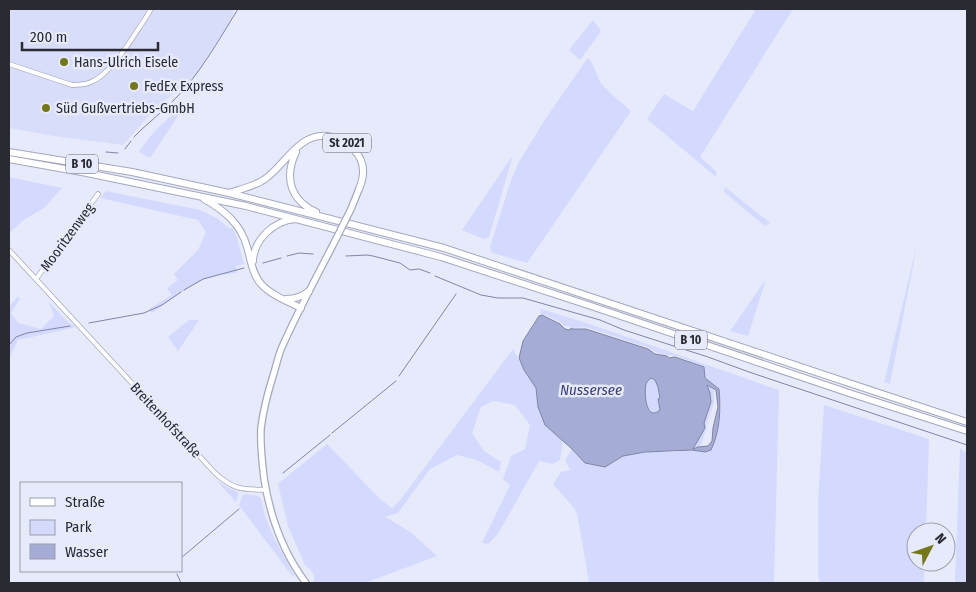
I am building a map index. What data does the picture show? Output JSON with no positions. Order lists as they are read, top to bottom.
{
  "streets": {
    "highway": ["St 2021", "B 10"],
    "street": ["Mooritzenweg", "Breitenhofstraße"]
  },
  "crossings": [
    ["St 2021", "Breitenhofstraße"],
    ["Mooritzenweg", "Breitenhofstraße"]
  ],
  "water": ["Nussersee"],
  "places": ["Hans-Ulrich Eisele", "FedEx Express", "Süd Gußvertriebs-GmbH"],
  "legend": ["Straße", "Park", "Wasser"],
  "scale_bar": "200 m",
  "north": "top right"
}
